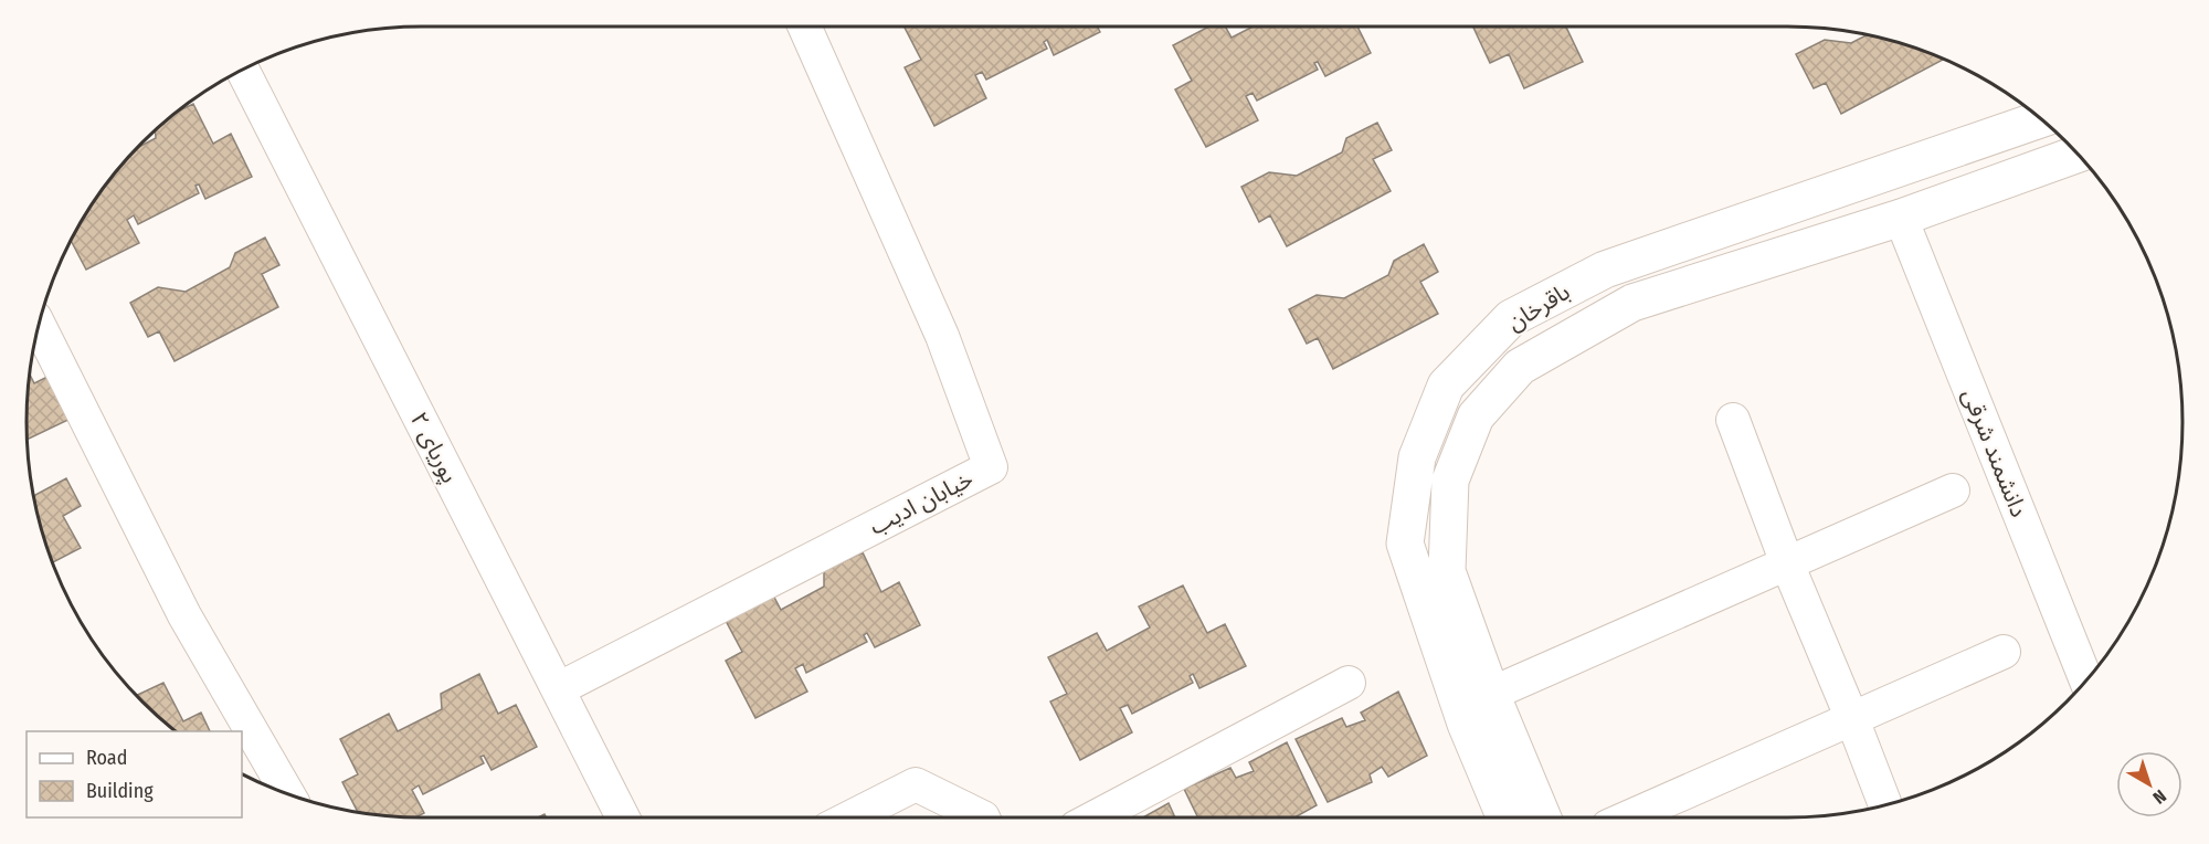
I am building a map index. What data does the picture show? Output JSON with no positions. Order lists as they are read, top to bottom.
{
  "streets": {
    "street": [
      "باقرخان",
      "پوریای ۲",
      "دانشمند شرقی",
      "خیابان ادیب"
    ]
  },
  "crossings": [
    ["باقرخان", "دانشمند شرقی"],
    ["پوریای ۲", "خیابان ادیب"]
  ],
  "legend": ["Road", "Building"],
  "north": "bottom right"
}
